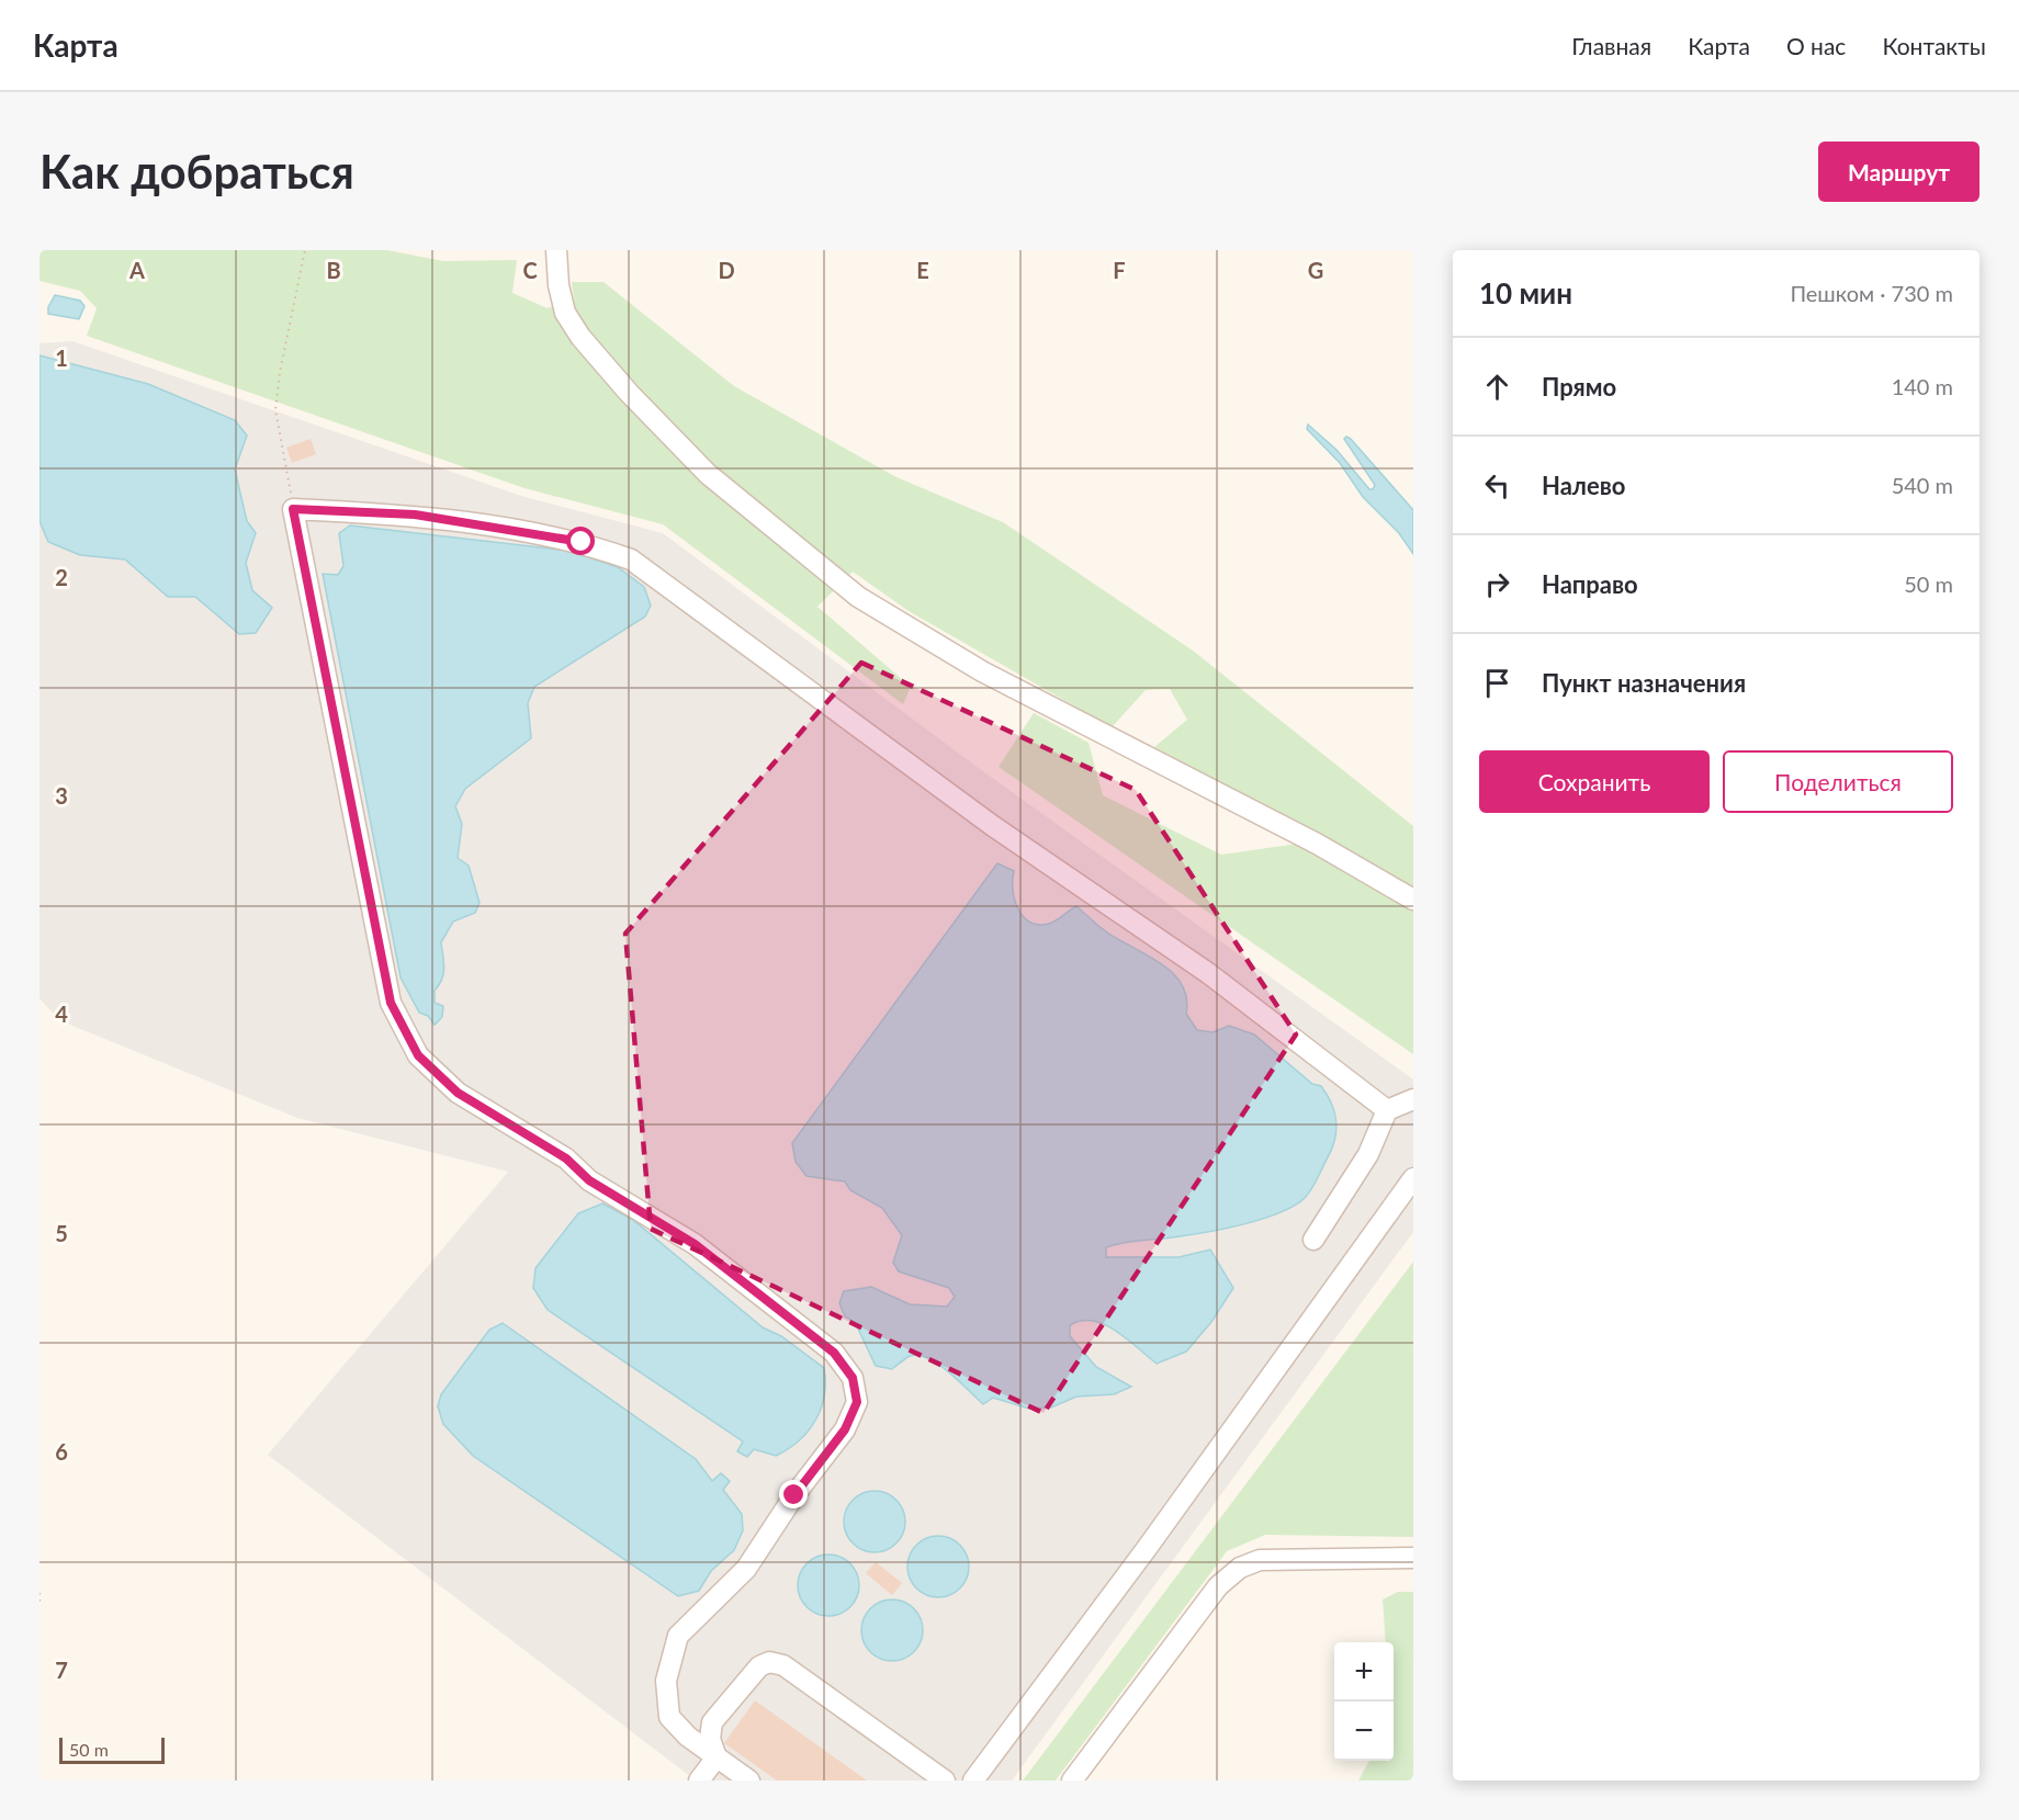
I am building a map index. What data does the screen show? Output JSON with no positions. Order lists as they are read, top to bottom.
{
  "scale_bar": "50 m",
  "page": {
    "header": "Карта",
    "nav": [
      "Главная",
      "Карта",
      "О нас",
      "Контакты"
    ],
    "buttons": [
      "Маршрут",
      ["Сохранить", "Поделиться"]
    ],
    "title": "Как добраться",
    "heading": ["10 мин", "Пешком · 730 m"],
    "list": [
      ["Прямо", "140 m"],
      ["Налево", "540 m"],
      ["Направо", "50 m"],
      "Пункт назначения"
    ],
    "map_buttons": ["+", "−"],
    "scale": "50 m"
  },
  "grid": {
    "columns": [
      "A",
      "B",
      "C",
      "D",
      "E",
      "F",
      "G"
    ],
    "rows": [
      "1",
      "2",
      "3",
      "4",
      "5",
      "6",
      "7"
    ]
  }
}
